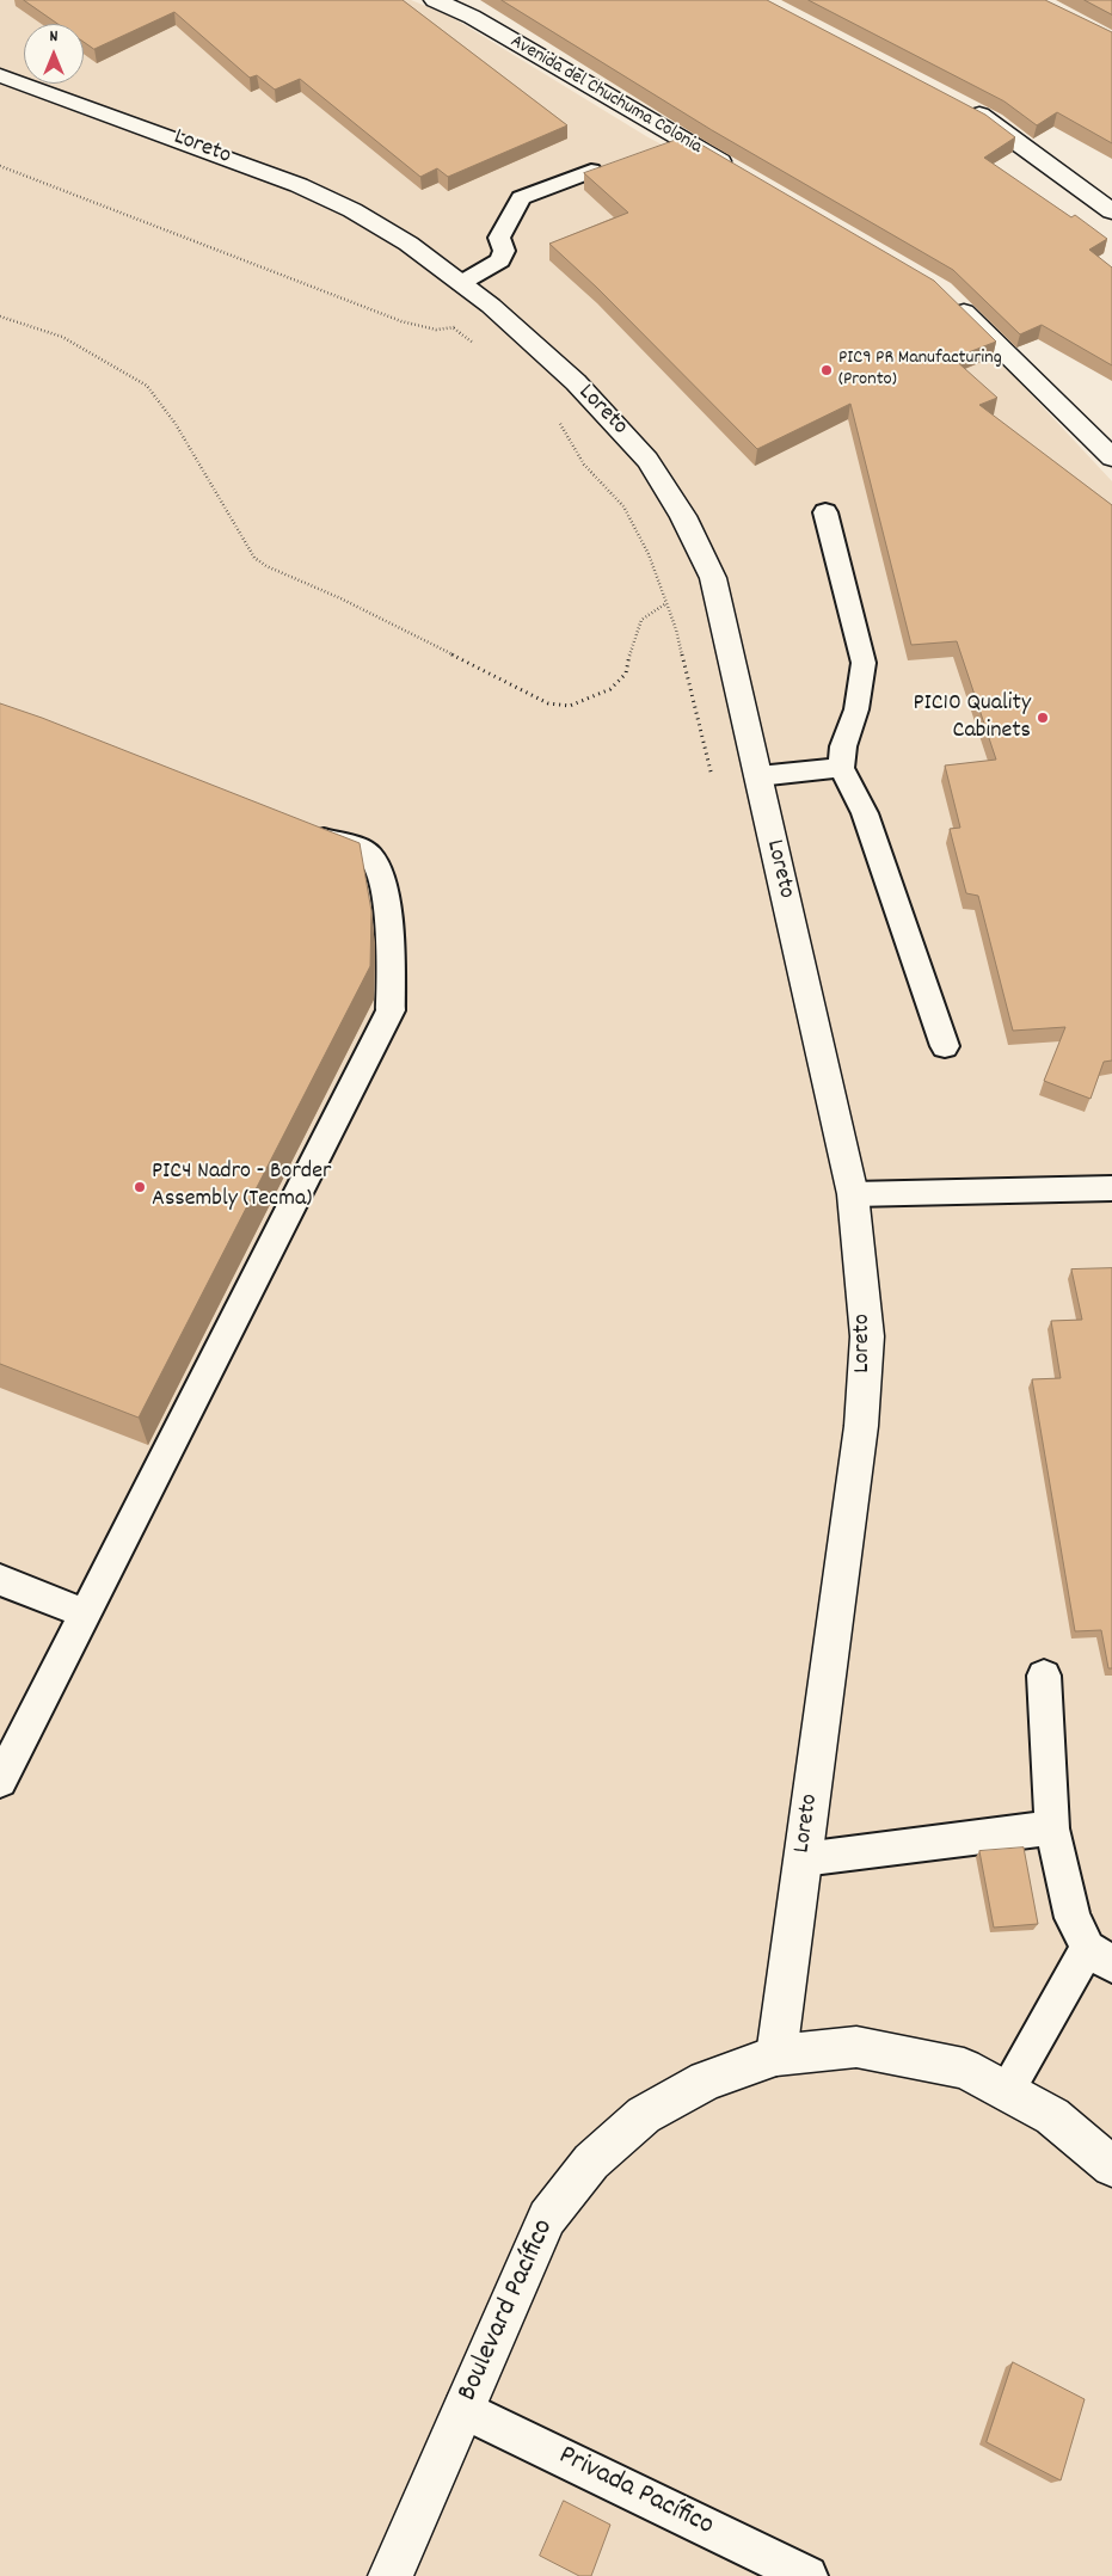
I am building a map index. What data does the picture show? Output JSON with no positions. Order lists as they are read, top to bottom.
{
  "streets": {
    "street": ["Avenida del Chuchuma Colonia", "Loreto", "Boulevard Pacífico"],
    "lane": ["Privada Pacífico"]
  },
  "crossings": [
    ["Loreto", "Boulevard Pacífico"],
    ["Boulevard Pacífico", "Privada Pacífico"]
  ],
  "places": ["PIC9 PR Manufacturing (Pronto)", "PIC10 Quality Cabinets", "PIC4 Nadro - Border Assembly (Tecma)"],
  "north": "top"
}
